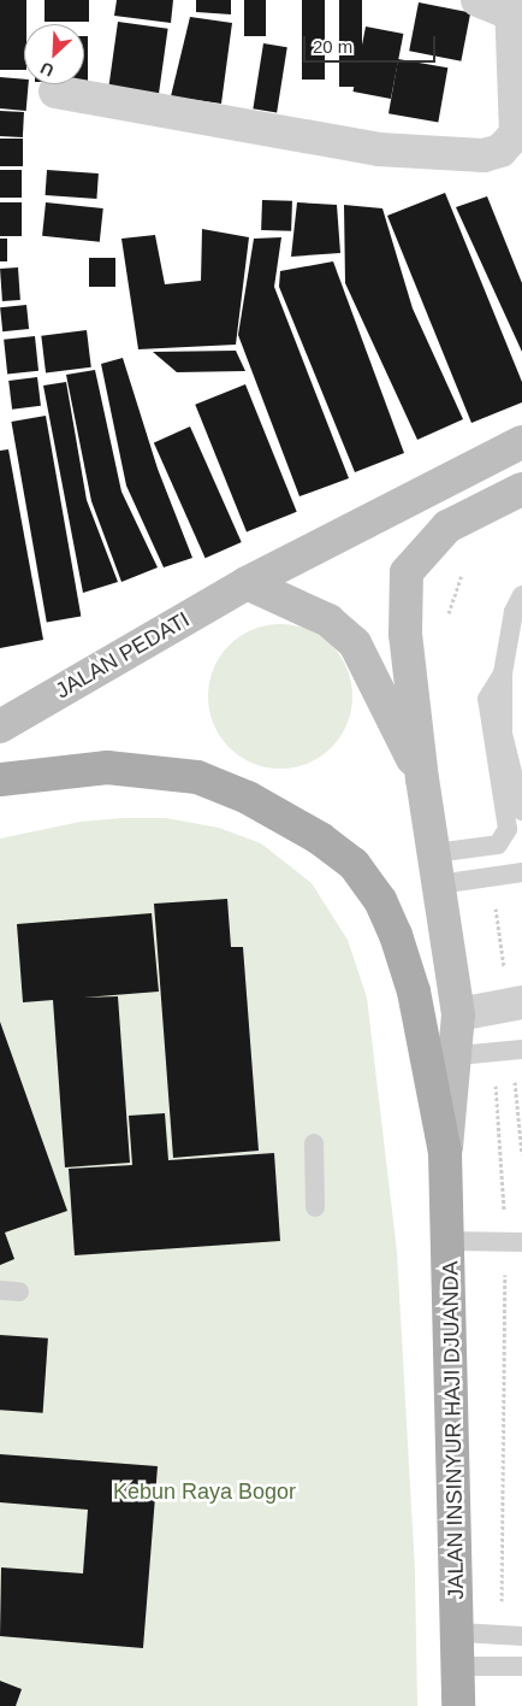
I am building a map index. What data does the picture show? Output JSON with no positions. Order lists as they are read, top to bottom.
{
  "streets": {
    "main road": ["JALAN PEDATI", "JALAN INSINYUR HAJI DJUANDA"]
  },
  "parks": ["Kebun Raya Bogor"],
  "scale_bar": "20 m",
  "north": "bottom left"
}
